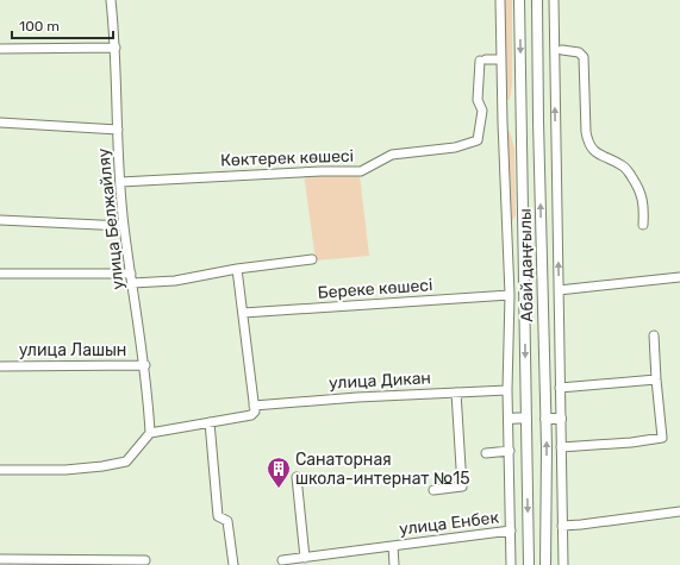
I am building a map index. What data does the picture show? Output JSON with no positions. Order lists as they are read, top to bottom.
{
  "streets": {
    "main road": ["Абай даңғылы"],
    "street": [
      "Көктерек көшесі",
      "улица Белжайляу",
      "Береке көшесі",
      "улица Лашын",
      "улица Дикан",
      "улица Енбек"
    ]
  },
  "crossings": [
    ["Көктерек көшесі", "улица Белжайляу"],
    ["улица Белжайляу", "улица Лашын"]
  ],
  "places": {
    "building": ["Санаторная школа-интернат №15"]
  },
  "scale_bar": "100 m"
}
